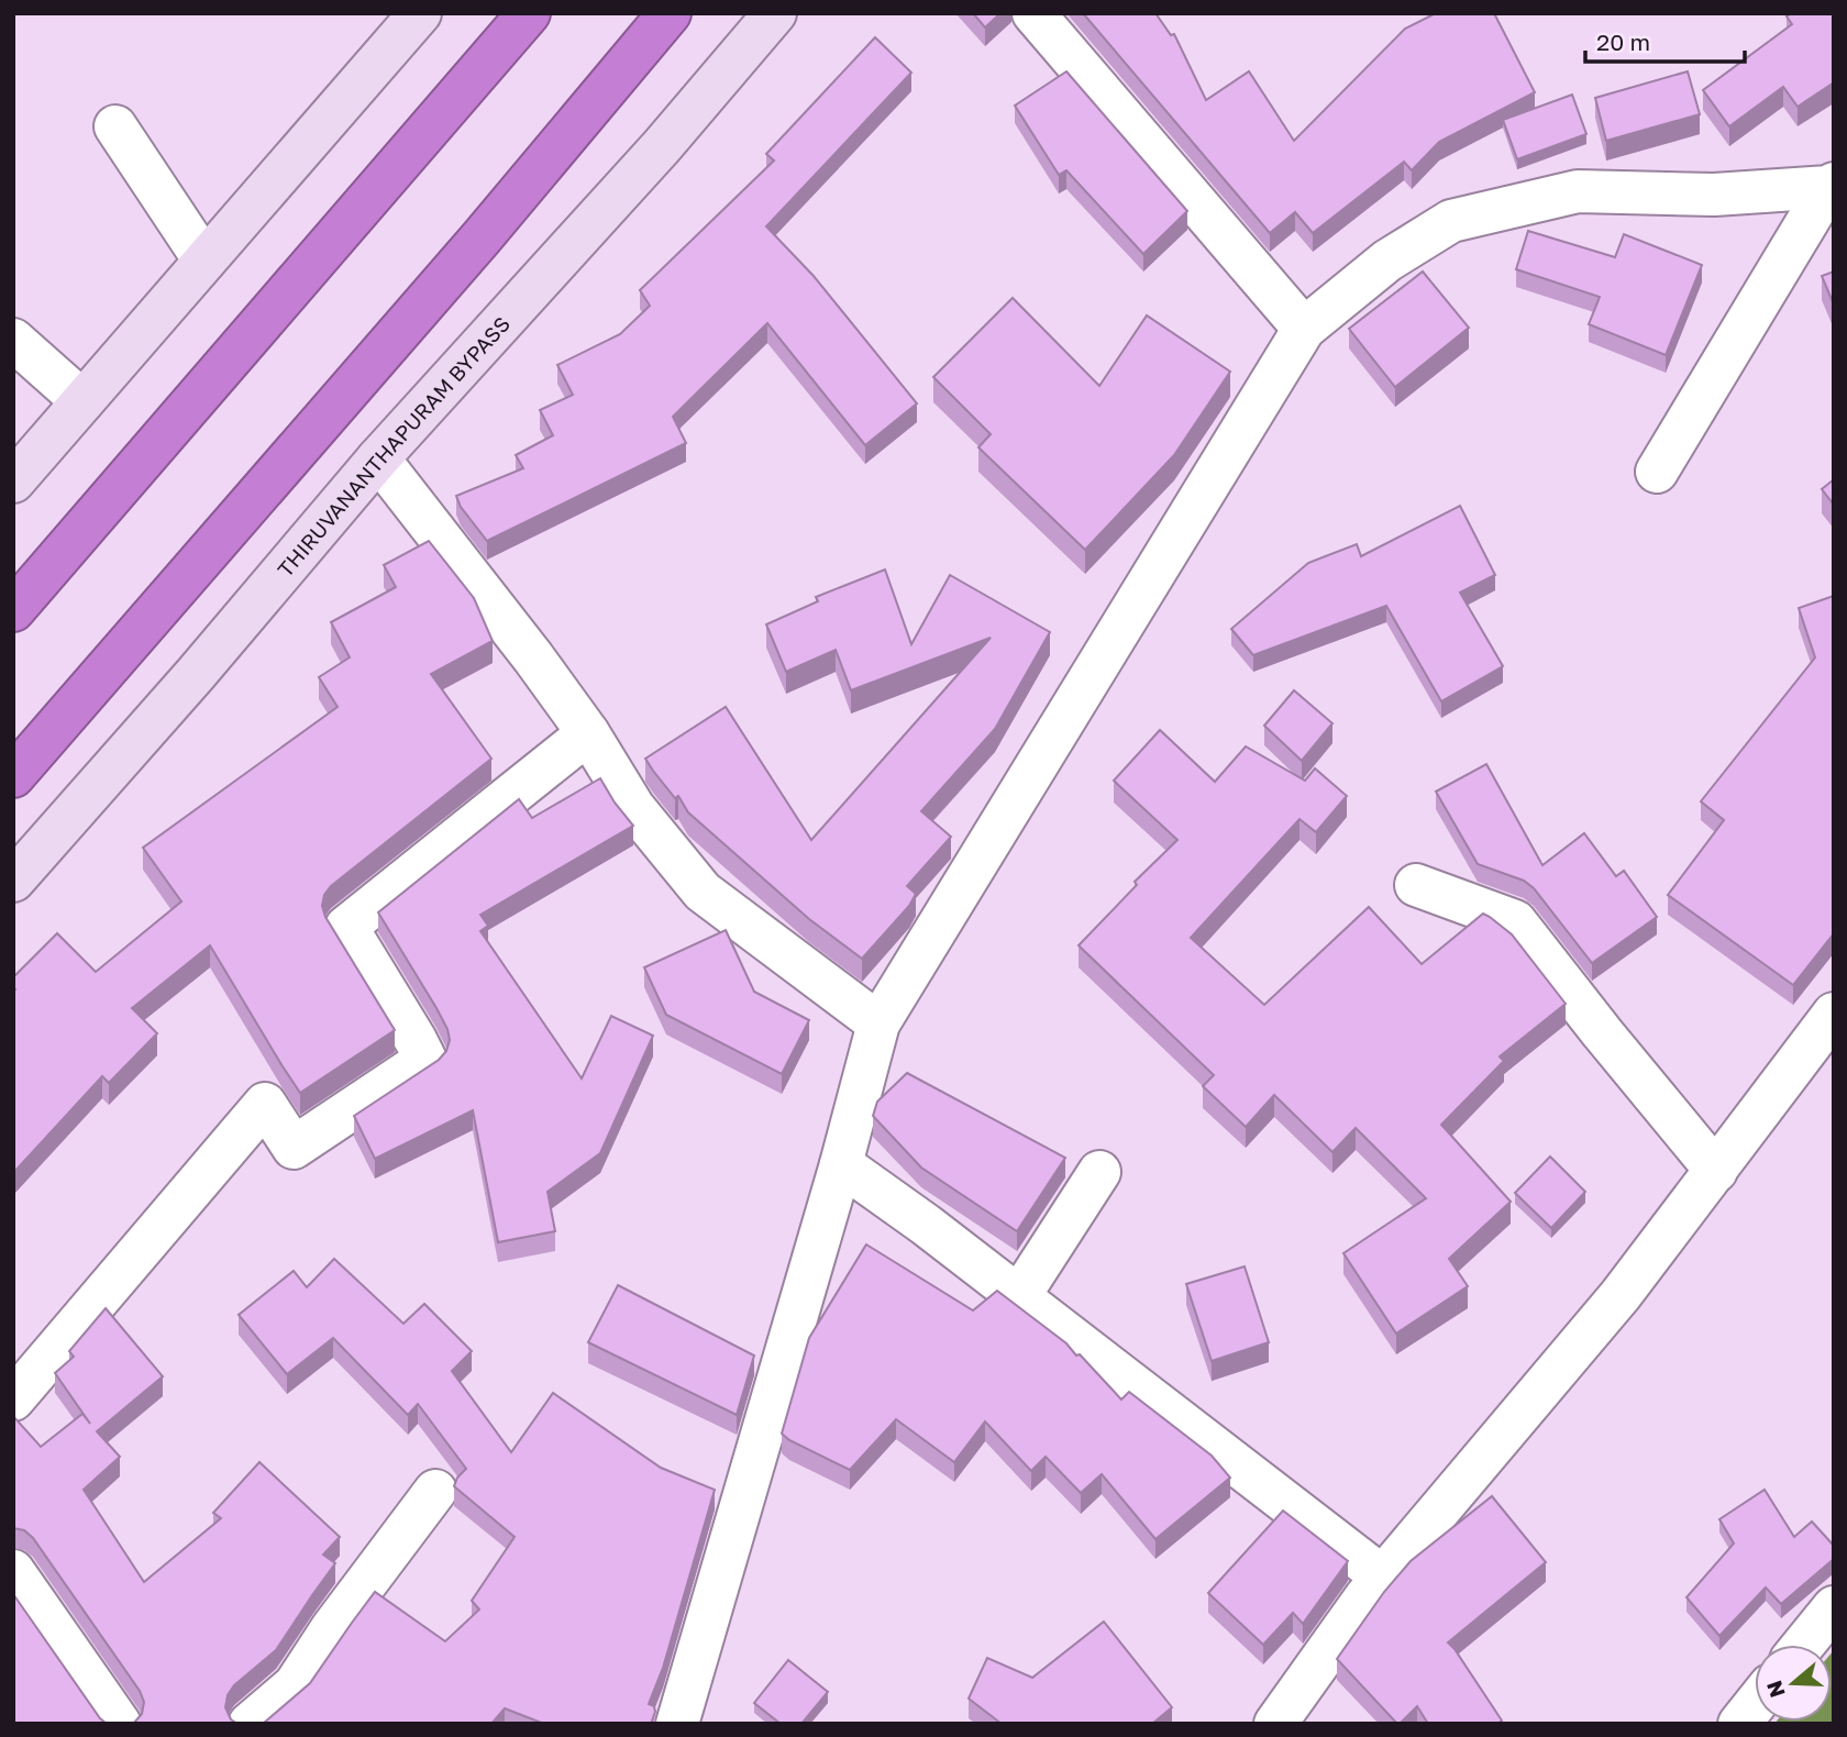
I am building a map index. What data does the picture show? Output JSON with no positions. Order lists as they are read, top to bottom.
{
  "streets": {
    "street": ["THIRUVANANTHAPURAM BYPASS"]
  },
  "scale_bar": "20 m",
  "north": "left"
}
